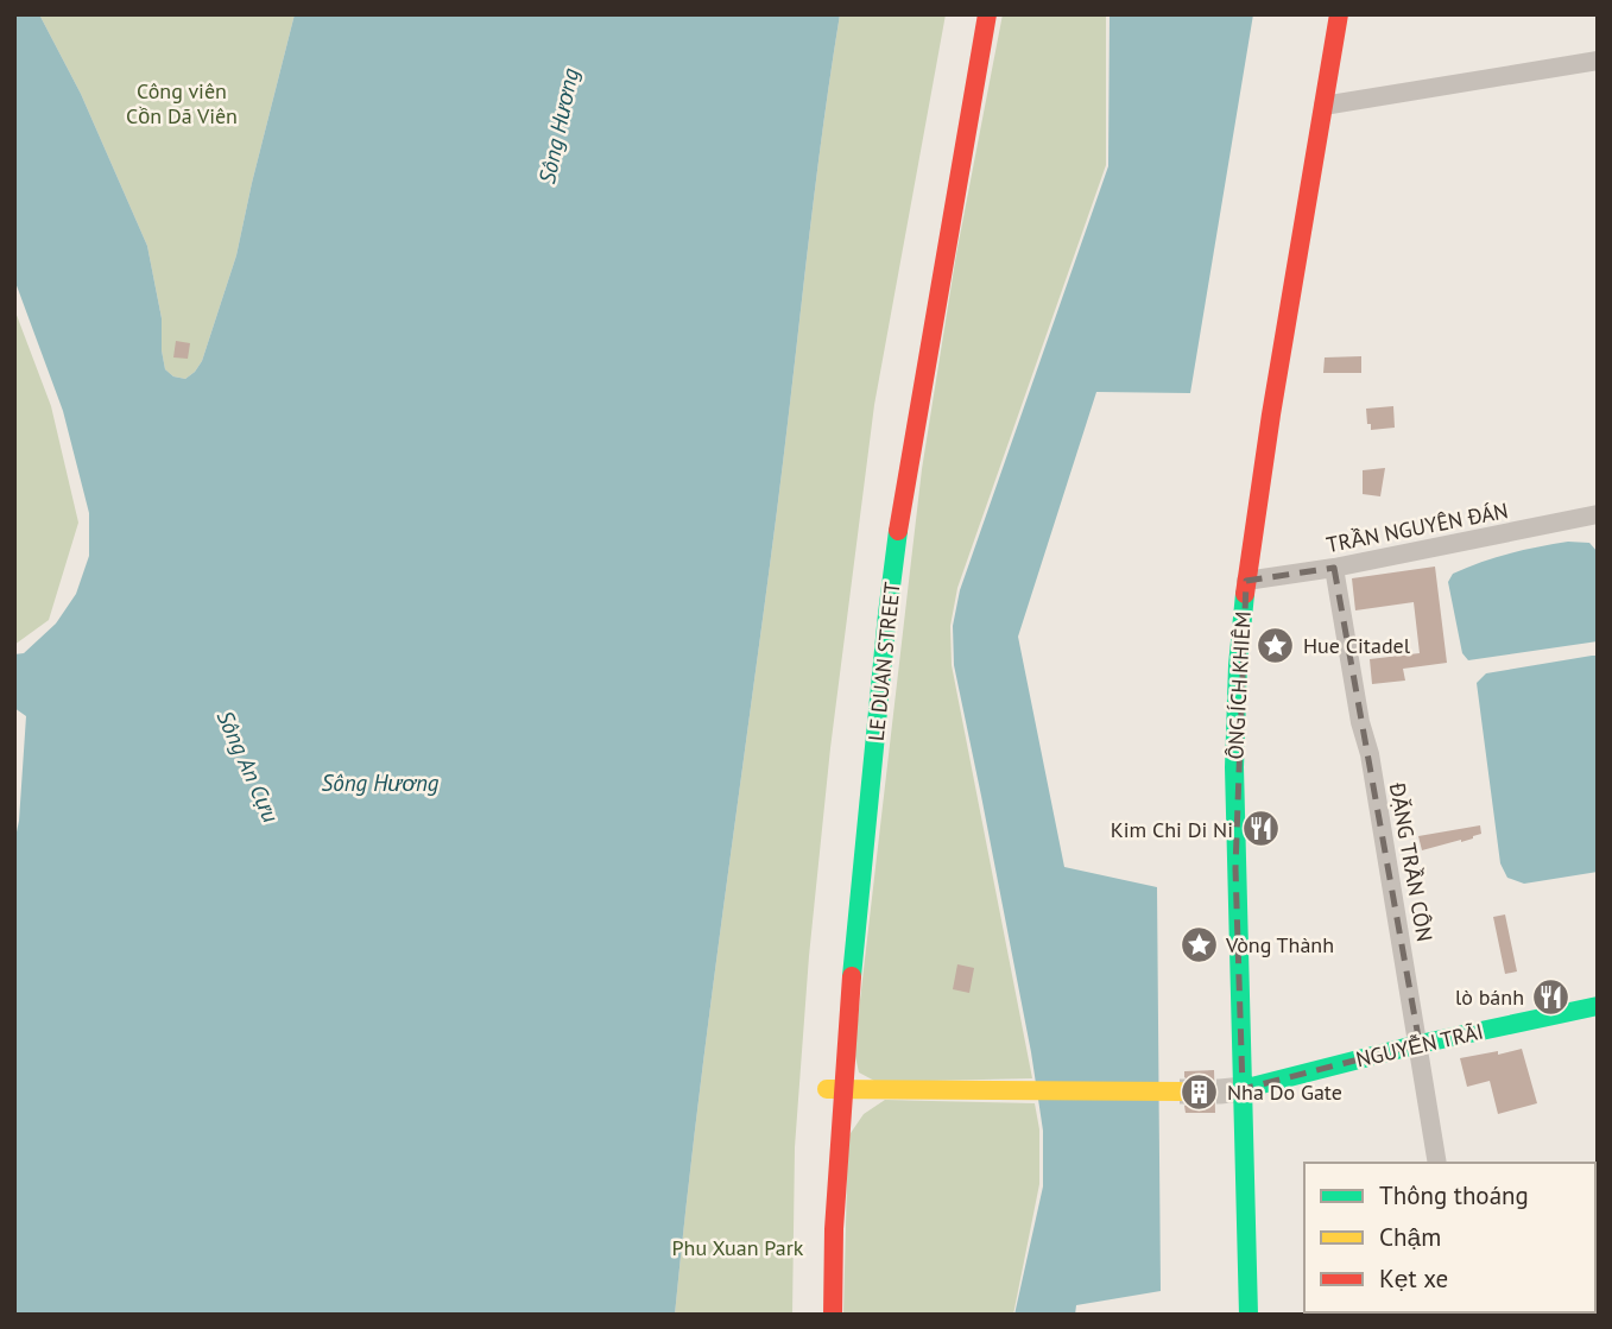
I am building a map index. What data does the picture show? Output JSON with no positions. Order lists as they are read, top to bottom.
{
  "streets": {
    "main road": ["LE DUAN STREET", "ÔNG ÍCH KHIÊM", "NGUYỄN TRÃI"],
    "street": ["TRẦN NGUYÊN ĐÁN", "ĐẶNG TRẦN CÔN"]
  },
  "crossings": [
    ["TRẦN NGUYÊN ĐÁN", "ÔNG ÍCH KHIÊM"],
    ["TRẦN NGUYÊN ĐÁN", "ĐẶNG TRẦN CÔN"],
    ["ÔNG ÍCH KHIÊM", "NGUYỄN TRÃI"],
    ["ĐẶNG TRẦN CÔN", "NGUYỄN TRÃI"]
  ],
  "water": ["Sông Hương", "Sông An Cựu"],
  "parks": ["Công viên Cồn Dã Viên", "Phu Xuan Park"],
  "places": {
    "place": ["Hue Citadel", "Vòng Thành"],
    "restaurant": ["Kim Chi Di Ni", "lò bánh"],
    "building": ["Nha Do Gate"]
  },
  "legend": ["Thông thoáng", "Chậm", "Kẹt xe"]
}
